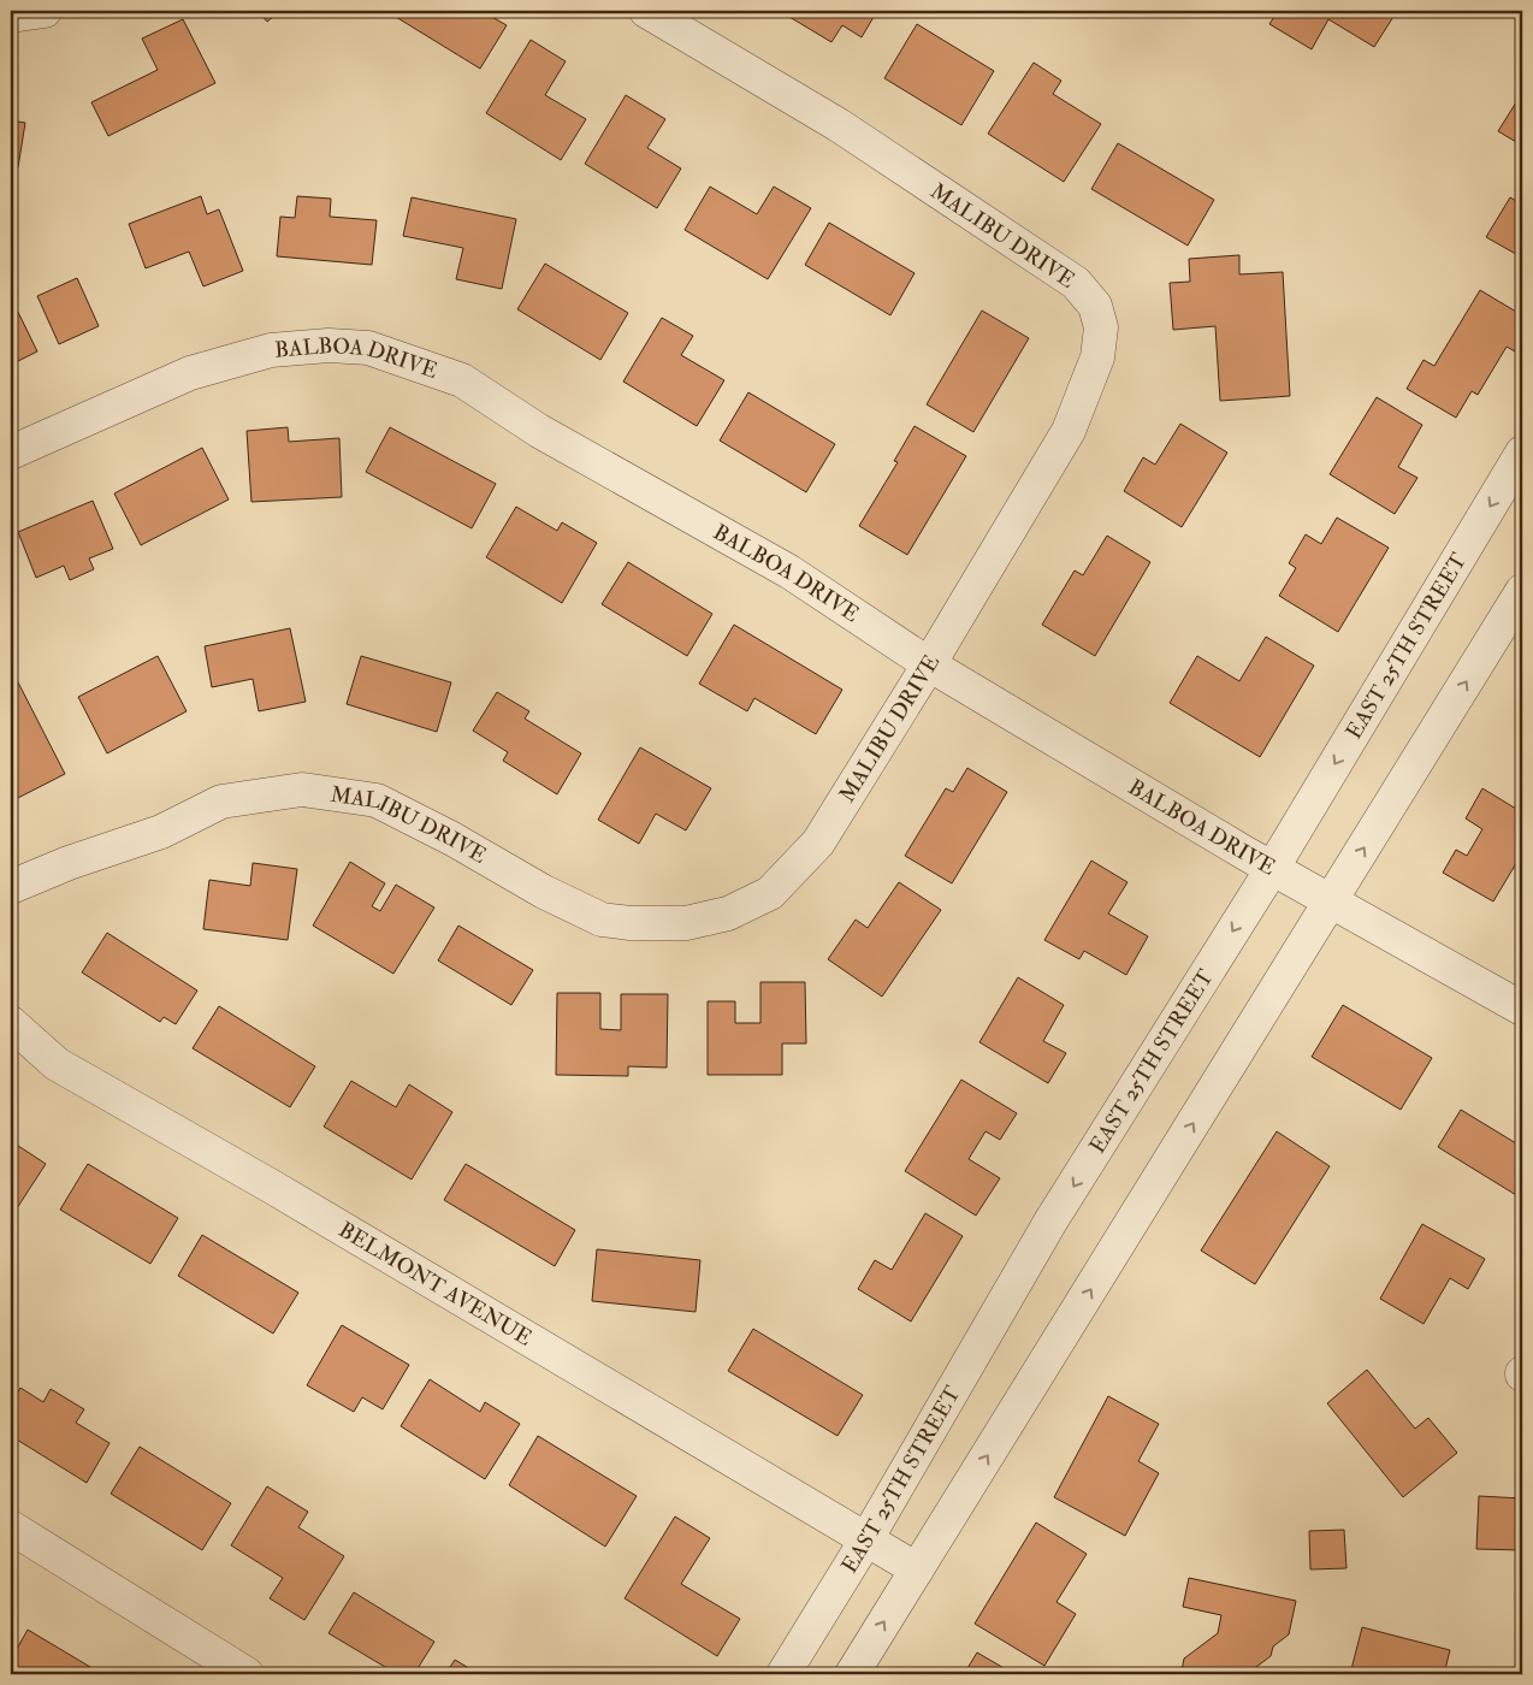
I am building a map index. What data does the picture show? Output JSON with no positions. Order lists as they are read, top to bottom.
{
  "streets": {
    "street": [
      "MALIBU DRIVE",
      "BALBOA DRIVE",
      "EAST 25TH STREET",
      "BELMONT AVENUE"
    ]
  },
  "crossings": [
    ["MALIBU DRIVE", "BALBOA DRIVE"],
    ["BALBOA DRIVE", "EAST 25TH STREET"],
    ["EAST 25TH STREET", "BELMONT AVENUE"]
  ]
}
